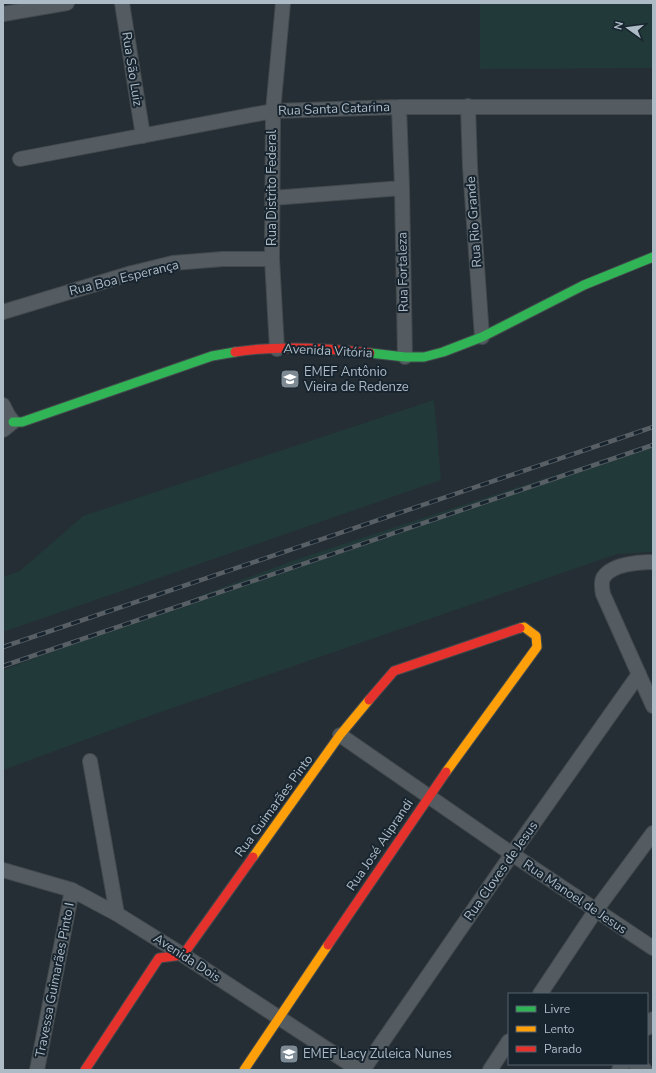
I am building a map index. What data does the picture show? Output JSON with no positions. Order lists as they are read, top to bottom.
{
  "streets": {
    "street": [
      "Rua São Luiz",
      "Rua Santa Catarina",
      "Rua Distrito Federal",
      "Rua Rio Grande",
      "Rua Fortaleza",
      "Rua Boa Esperança",
      "Avenida Vitória",
      "Rua Guimarães Pinto",
      "Rua José Aliprandi",
      "Rua Cloves de Jesus",
      "Rua Manoel de Jesus",
      "Avenida Dois",
      "Travessa Guimarães Pinto I"
    ]
  },
  "crossings": [
    ["Rua São Luiz", "Rua Santa Catarina"],
    ["Rua Santa Catarina", "Rua Distrito Federal"],
    ["Rua Santa Catarina", "Rua Rio Grande"],
    ["Rua Santa Catarina", "Rua Fortaleza"],
    ["Rua Distrito Federal", "Rua Boa Esperança"],
    ["Rua Distrito Federal", "Avenida Vitória"],
    ["Rua Rio Grande", "Avenida Vitória"],
    ["Rua Fortaleza", "Avenida Vitória"],
    ["Rua Guimarães Pinto", "Rua José Aliprandi"],
    ["Rua Guimarães Pinto", "Rua Manoel de Jesus"],
    ["Rua Guimarães Pinto", "Avenida Dois"],
    ["Rua José Aliprandi", "Rua Manoel de Jesus"],
    ["Rua José Aliprandi", "Avenida Dois"],
    ["Rua Cloves de Jesus", "Rua Manoel de Jesus"],
    ["Avenida Dois", "Travessa Guimarães Pinto I"]
  ],
  "places": {
    "school or university": ["EMEF Antônio Vieira de Redenze", "EMEF Lacy Zuleica Nunes"]
  },
  "legend": ["Livre", "Lento", "Parado"],
  "north": "left"
}
